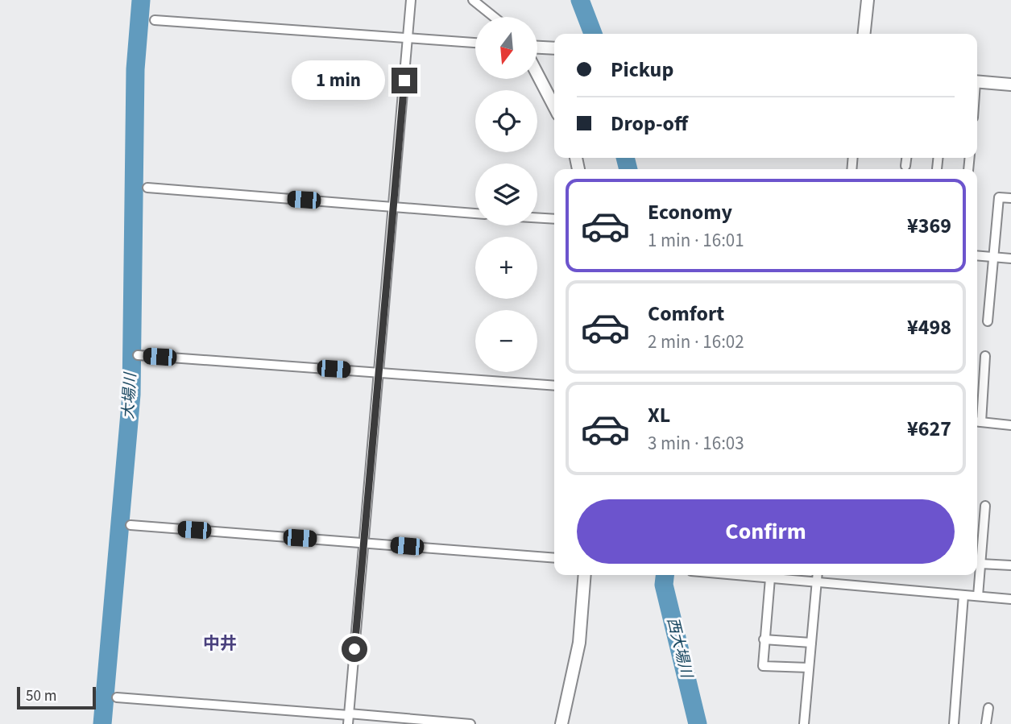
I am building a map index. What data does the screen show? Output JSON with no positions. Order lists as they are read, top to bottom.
{
  "districts": ["中井"],
  "water": ["大場川", "西大場川"],
  "scale_bar": "50 m",
  "north": "bottom",
  "page": {
    "map_buttons": ["+", "−"],
    "banner": ["Pickup", "Drop-off"],
    "bubble": "1 min",
    "list": [
      {
        "name": "Economy",
        "note": "1 min · 16:01",
        "value": "¥369"
      },
      {
        "name": "Comfort",
        "note": "2 min · 16:02",
        "value": "¥498"
      },
      {
        "name": "XL",
        "note": "3 min · 16:03",
        "value": "¥627"
      }
    ],
    "buttons": "Confirm",
    "scale": "50 m"
  }
}
